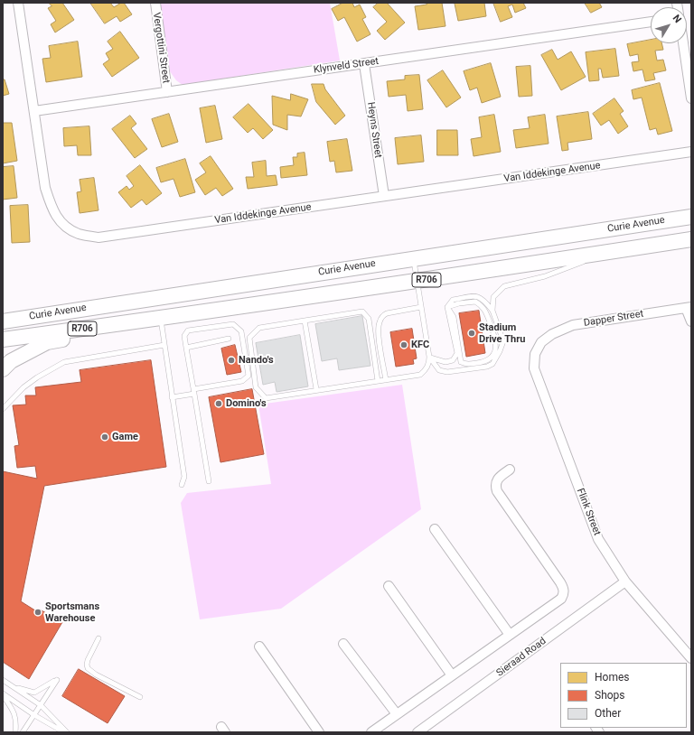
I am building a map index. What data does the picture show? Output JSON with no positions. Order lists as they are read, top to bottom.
{
  "streets": {
    "main road": ["Curie Avenue", "R706"],
    "street": [
      "Vergottini Street",
      "Klynveld Street",
      "Heyns Street",
      "Van Iddekinge Avenue",
      "Dapper Street",
      "Flink Street",
      "Sieraad Road"
    ]
  },
  "crossings": [
    ["Vergottini Street", "Klynveld Street"],
    ["Klynveld Street", "Heyns Street"],
    ["Klynveld Street", "Van Iddekinge Avenue"],
    ["Heyns Street", "Van Iddekinge Avenue"],
    ["Dapper Street", "Flink Street"],
    ["Flink Street", "Sieraad Road"]
  ],
  "places": [
    "Stadium Drive Thru",
    "KFC",
    "Nando's",
    "Domino's",
    "Game",
    "Sportsmans Warehouse"
  ],
  "legend": ["Homes", "Shops", "Other"],
  "north": "top right"
}
